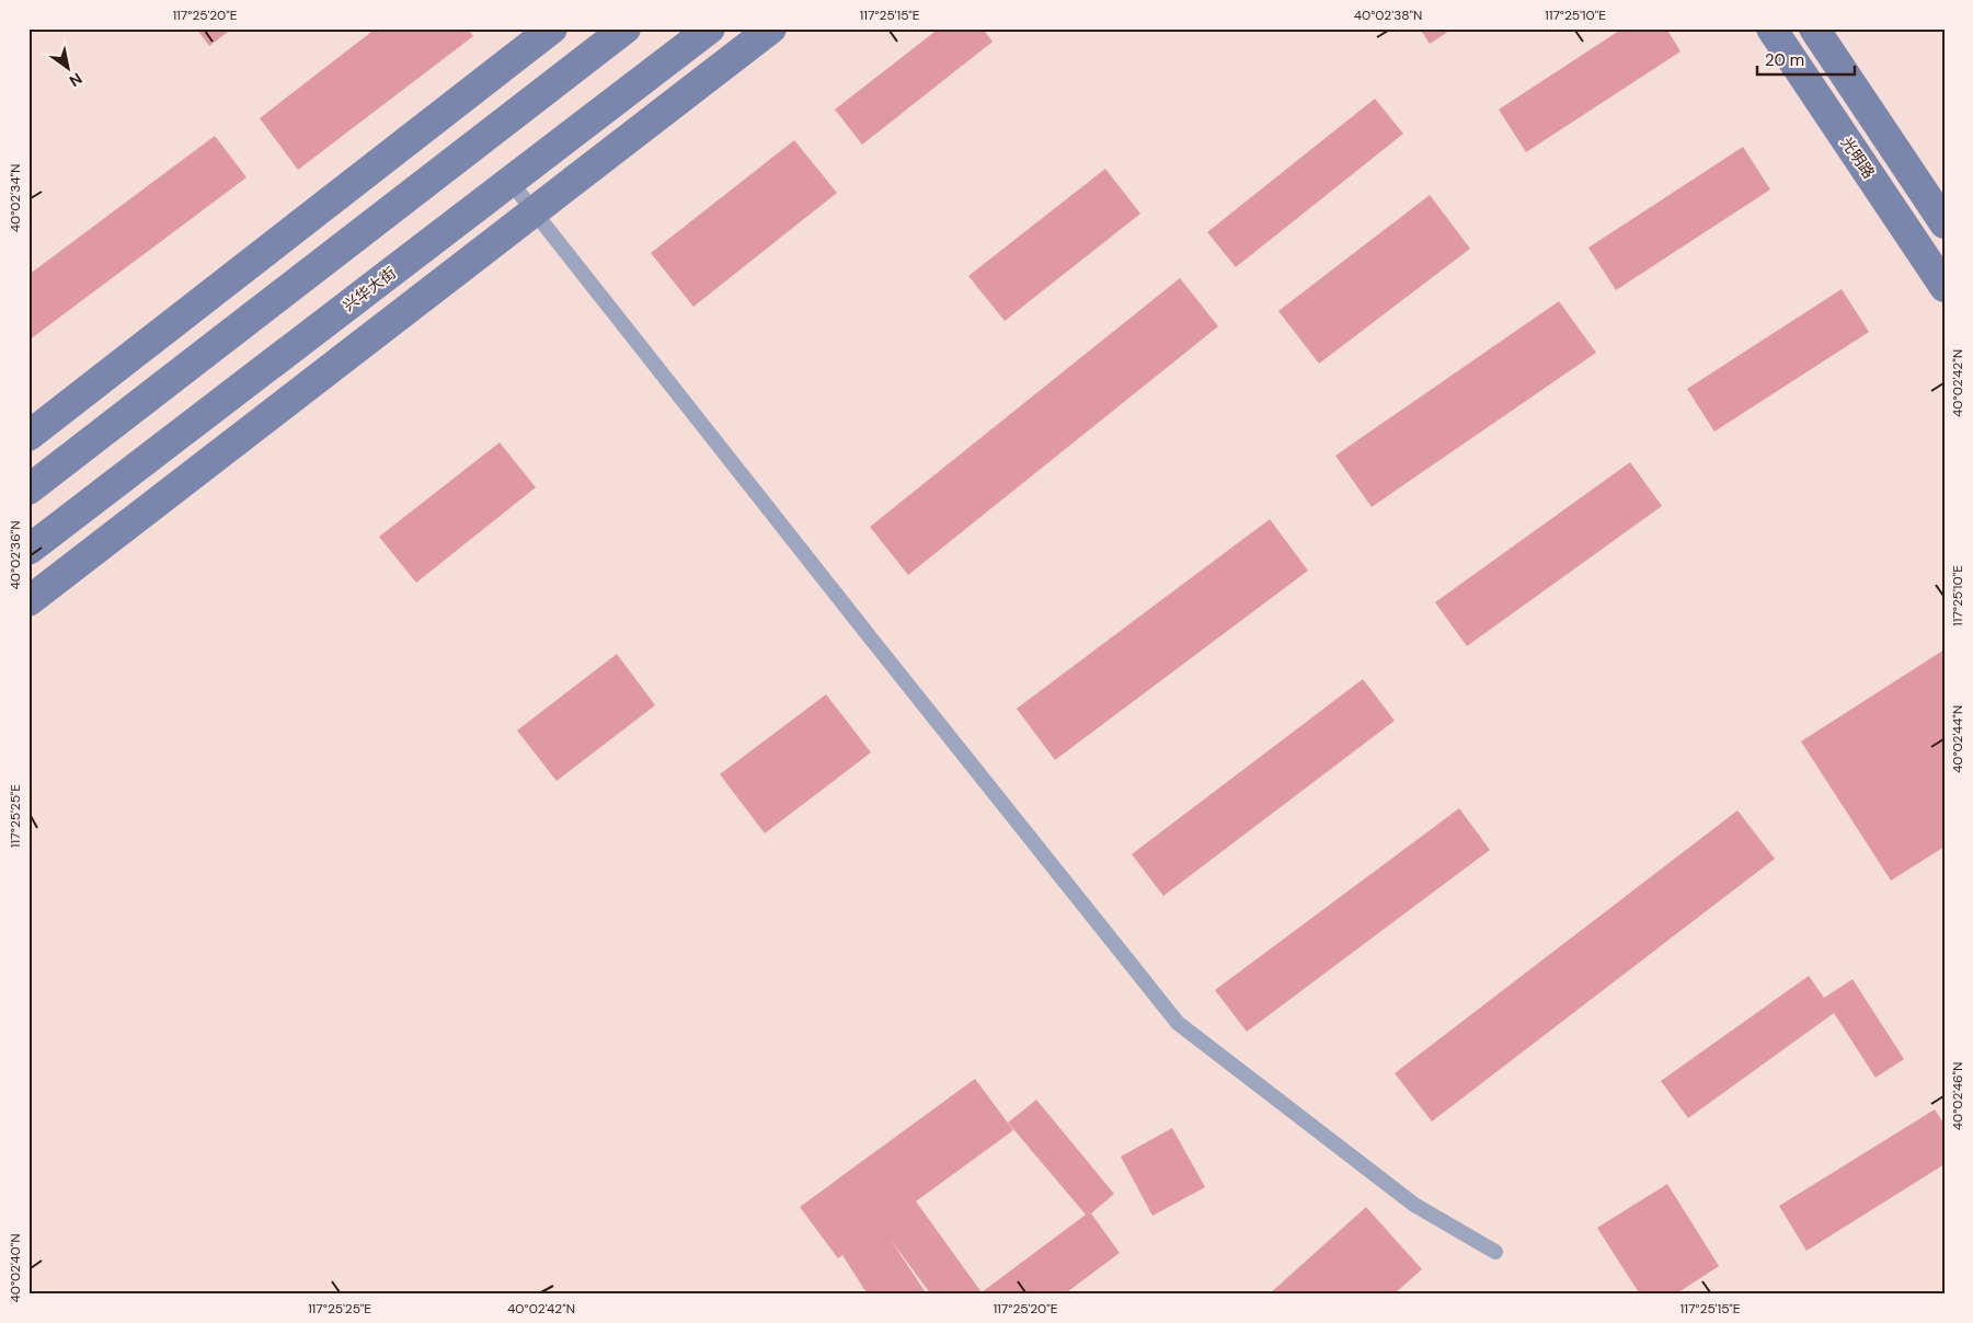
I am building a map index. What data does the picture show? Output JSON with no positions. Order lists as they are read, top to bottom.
{
  "streets": {
    "street": ["光明路", "兴华大街"]
  },
  "scale_bar": "20 m",
  "north": "bottom right",
  "coordinates": [
    "117°25'20\"E",
    "117°25'15\"E",
    "40°02'38\"N",
    "117°25'10\"E",
    "40°02'34\"N",
    "40°02'42\"N",
    "40°02'36\"N",
    "40°02'44\"N",
    "117°25'25\"E",
    "40°02'46\"N",
    "40°02'40\"N"
  ]
}
